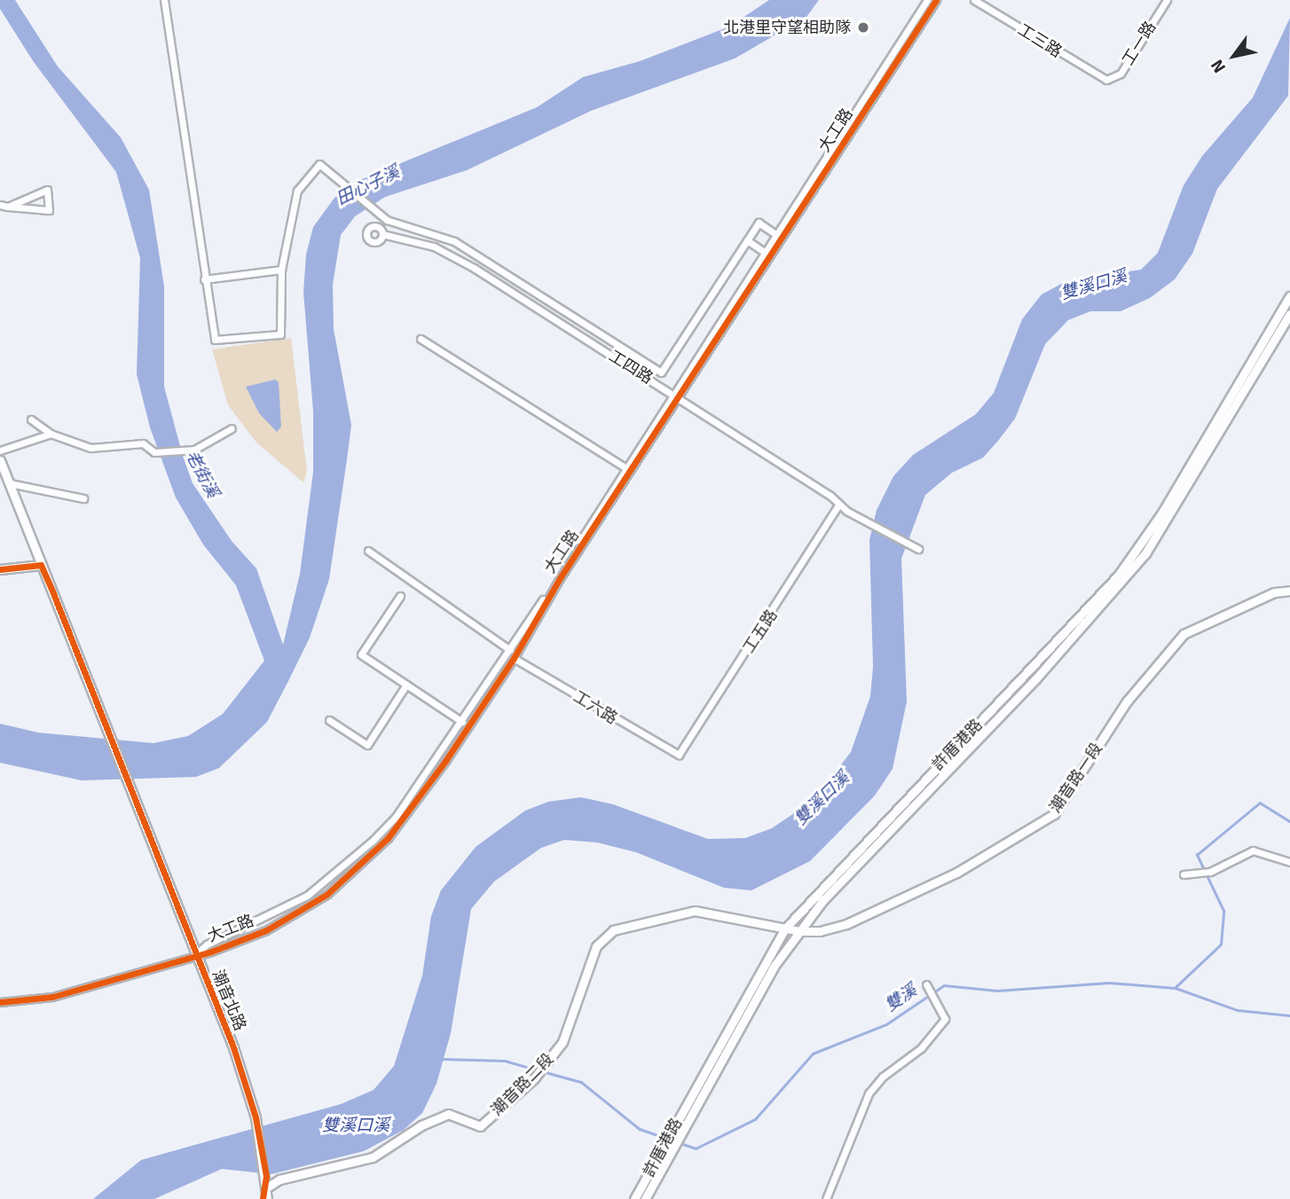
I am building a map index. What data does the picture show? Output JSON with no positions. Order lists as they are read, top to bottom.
{
  "streets": {
    "street": [
      "工三路",
      "工一路",
      "大工路",
      "工四路",
      "工五路",
      "工六路",
      "許厝港路",
      "潮音路一段",
      "潮音北路",
      "潮音路二段"
    ]
  },
  "crossings": [
    ["工三路", "工一路"],
    ["大工路", "工四路"],
    ["大工路", "工六路"],
    ["大工路", "潮音北路"],
    ["工四路", "工五路"],
    ["工五路", "工六路"],
    ["許厝港路", "潮音路一段"],
    ["許厝港路", "潮音路二段"],
    ["潮音路一段", "潮音路二段"],
    ["潮音北路", "潮音路二段"]
  ],
  "water": [
    "田心子溪",
    "雙溪口溪",
    "老街溪",
    "雙溪"
  ],
  "places": ["北港里守望相助隊"],
  "north": "bottom left"
}
